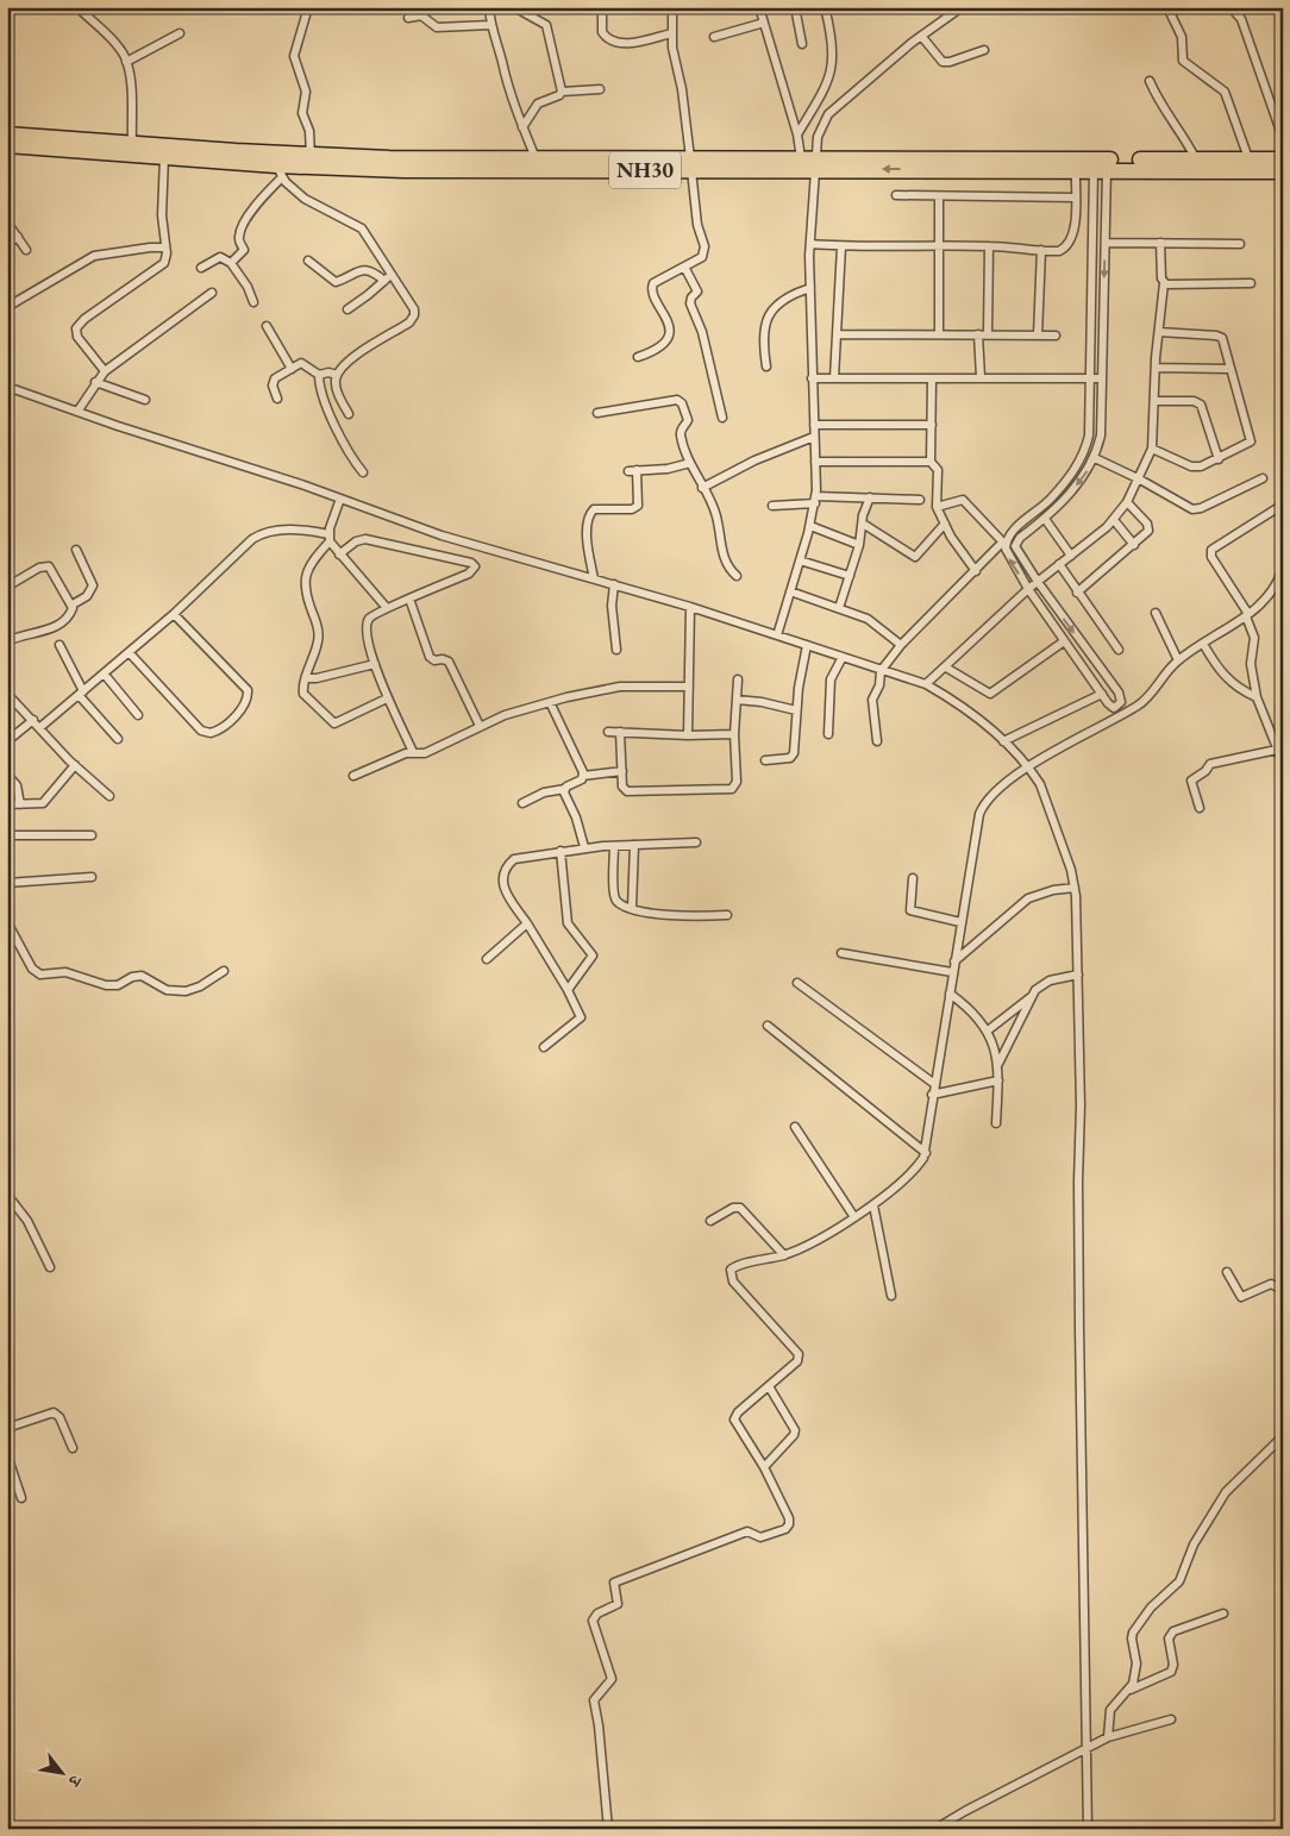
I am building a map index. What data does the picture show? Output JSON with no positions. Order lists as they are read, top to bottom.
{
  "streets": {
    "highway": ["NH30"]
  },
  "north": "bottom right"
}
